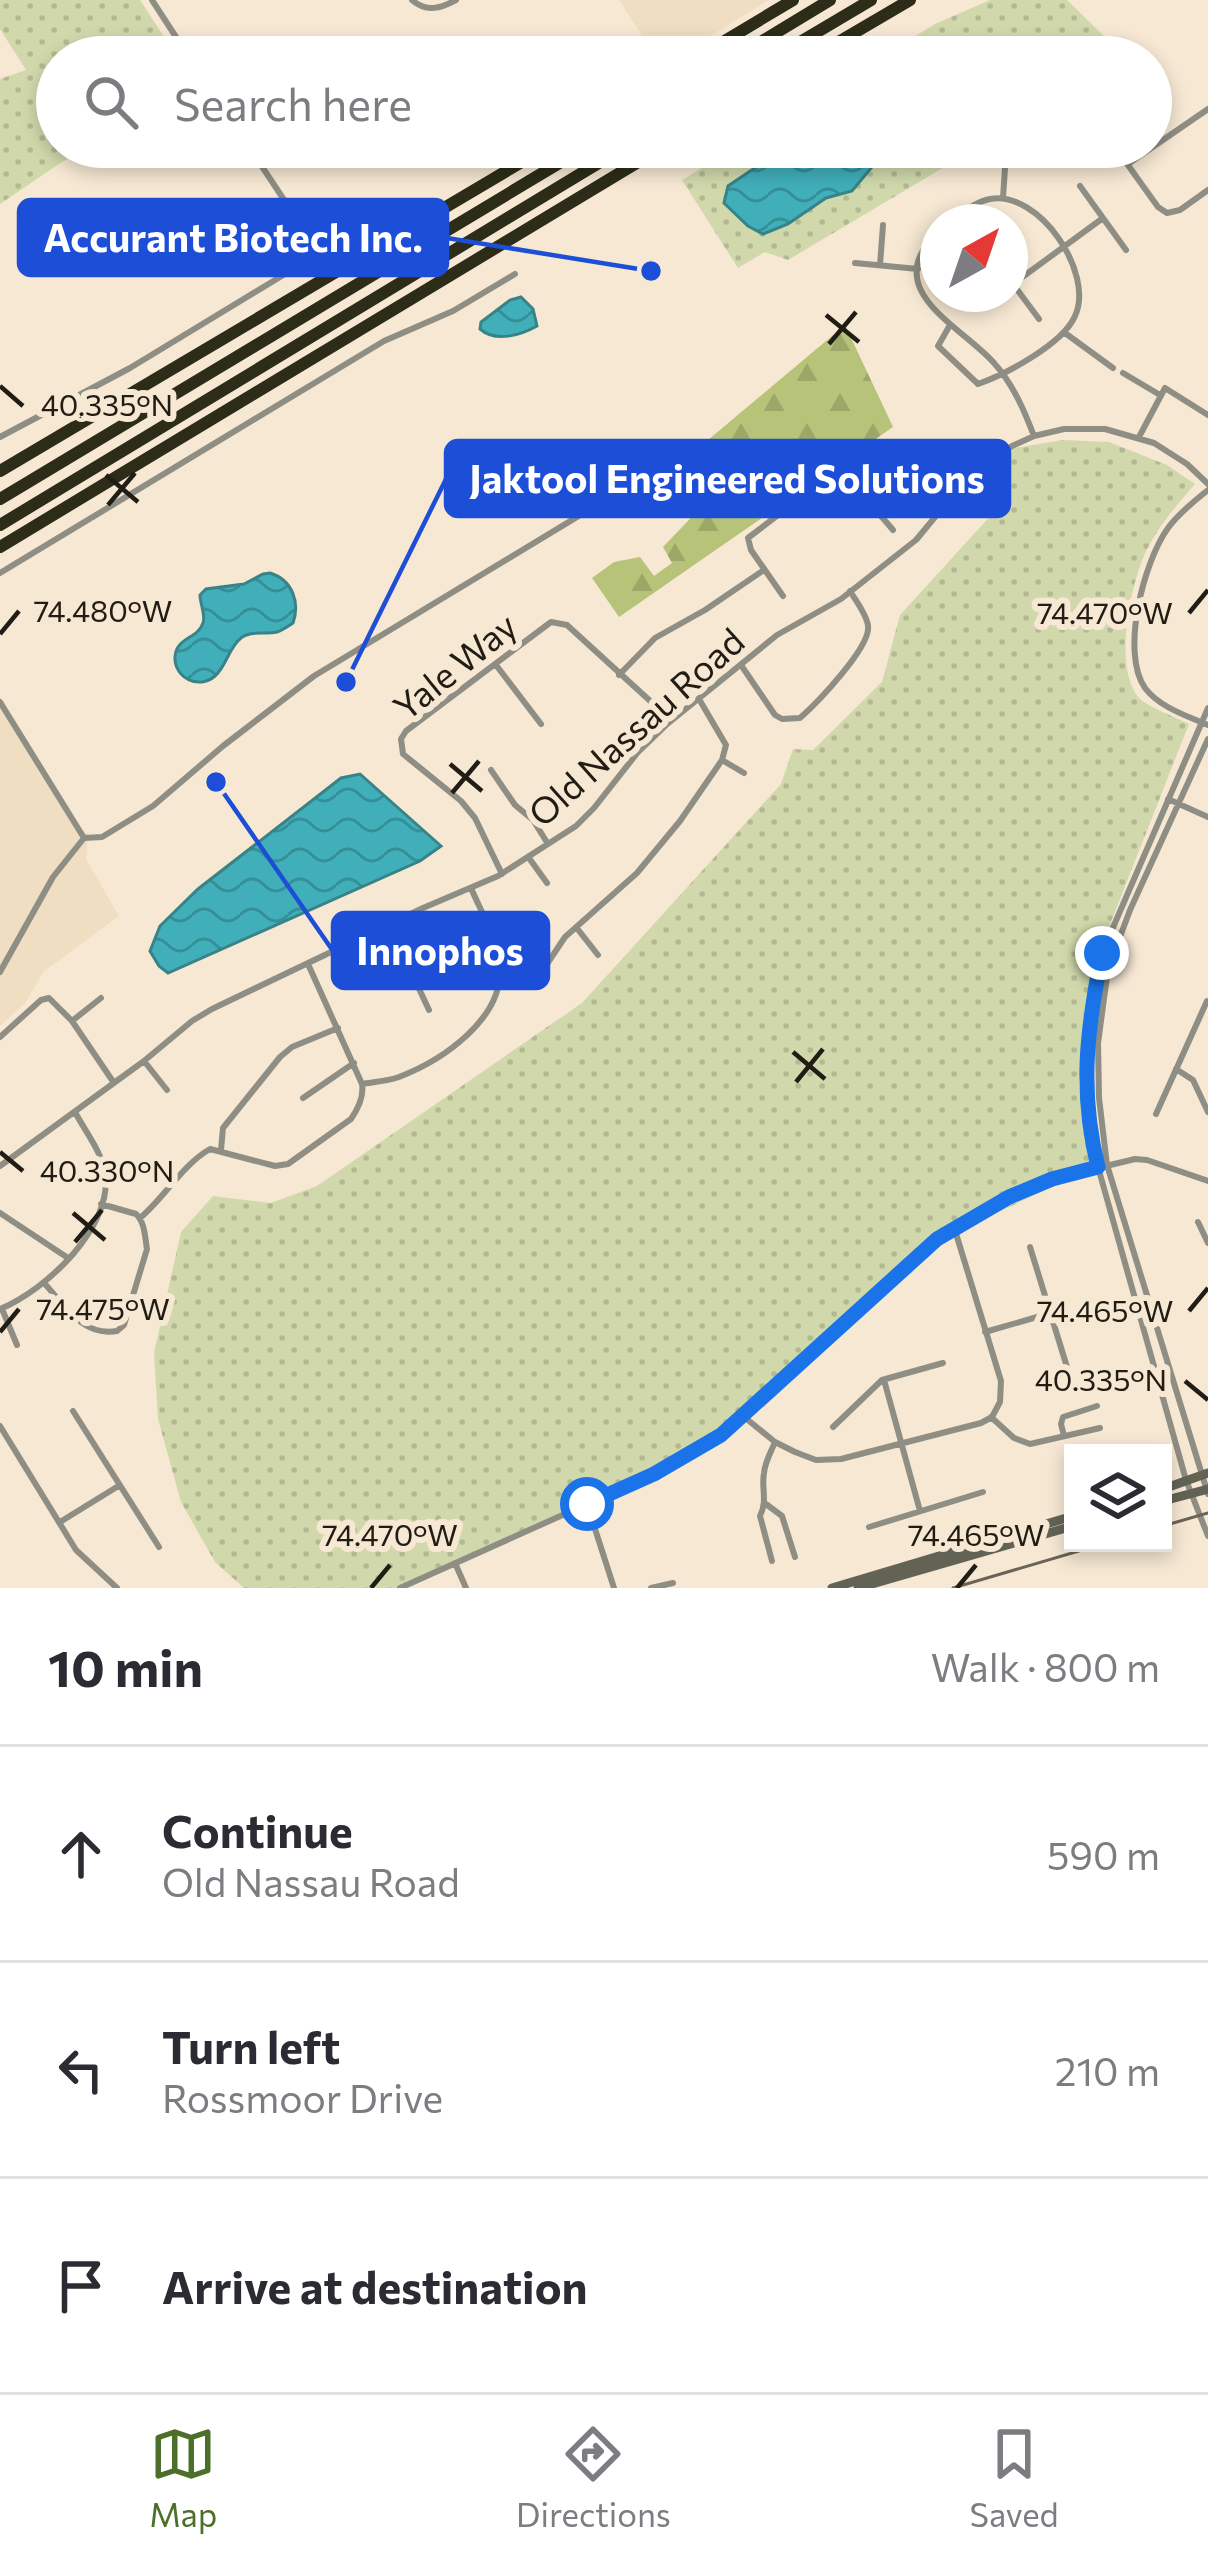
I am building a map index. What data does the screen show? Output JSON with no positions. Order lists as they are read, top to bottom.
{
  "streets": {
    "street": ["Yale Way", "Old Nassau Road"]
  },
  "crossings": [
    ["Yale Way", "Old Nassau Road"]
  ],
  "places": ["Accurant Biotech Inc.", "Jaktool Engineered Solutions", "Innophos"],
  "north": "top right",
  "page": {
    "search": "Search here",
    "heading": ["10 min", "Walk · 800 m"],
    "list": [
      ["Continue", "Old Nassau Road", "590 m"],
      ["Turn left", "Rossmoor Drive", "210 m"],
      "Arrive at destination"
    ],
    "nav": ["Map", "Directions", "Saved"]
  },
  "coordinates": [
    "40.335°N",
    "74.480°W",
    "74.470°W",
    "40.330°N",
    "74.475°W",
    "74.465°W"
  ]
}
